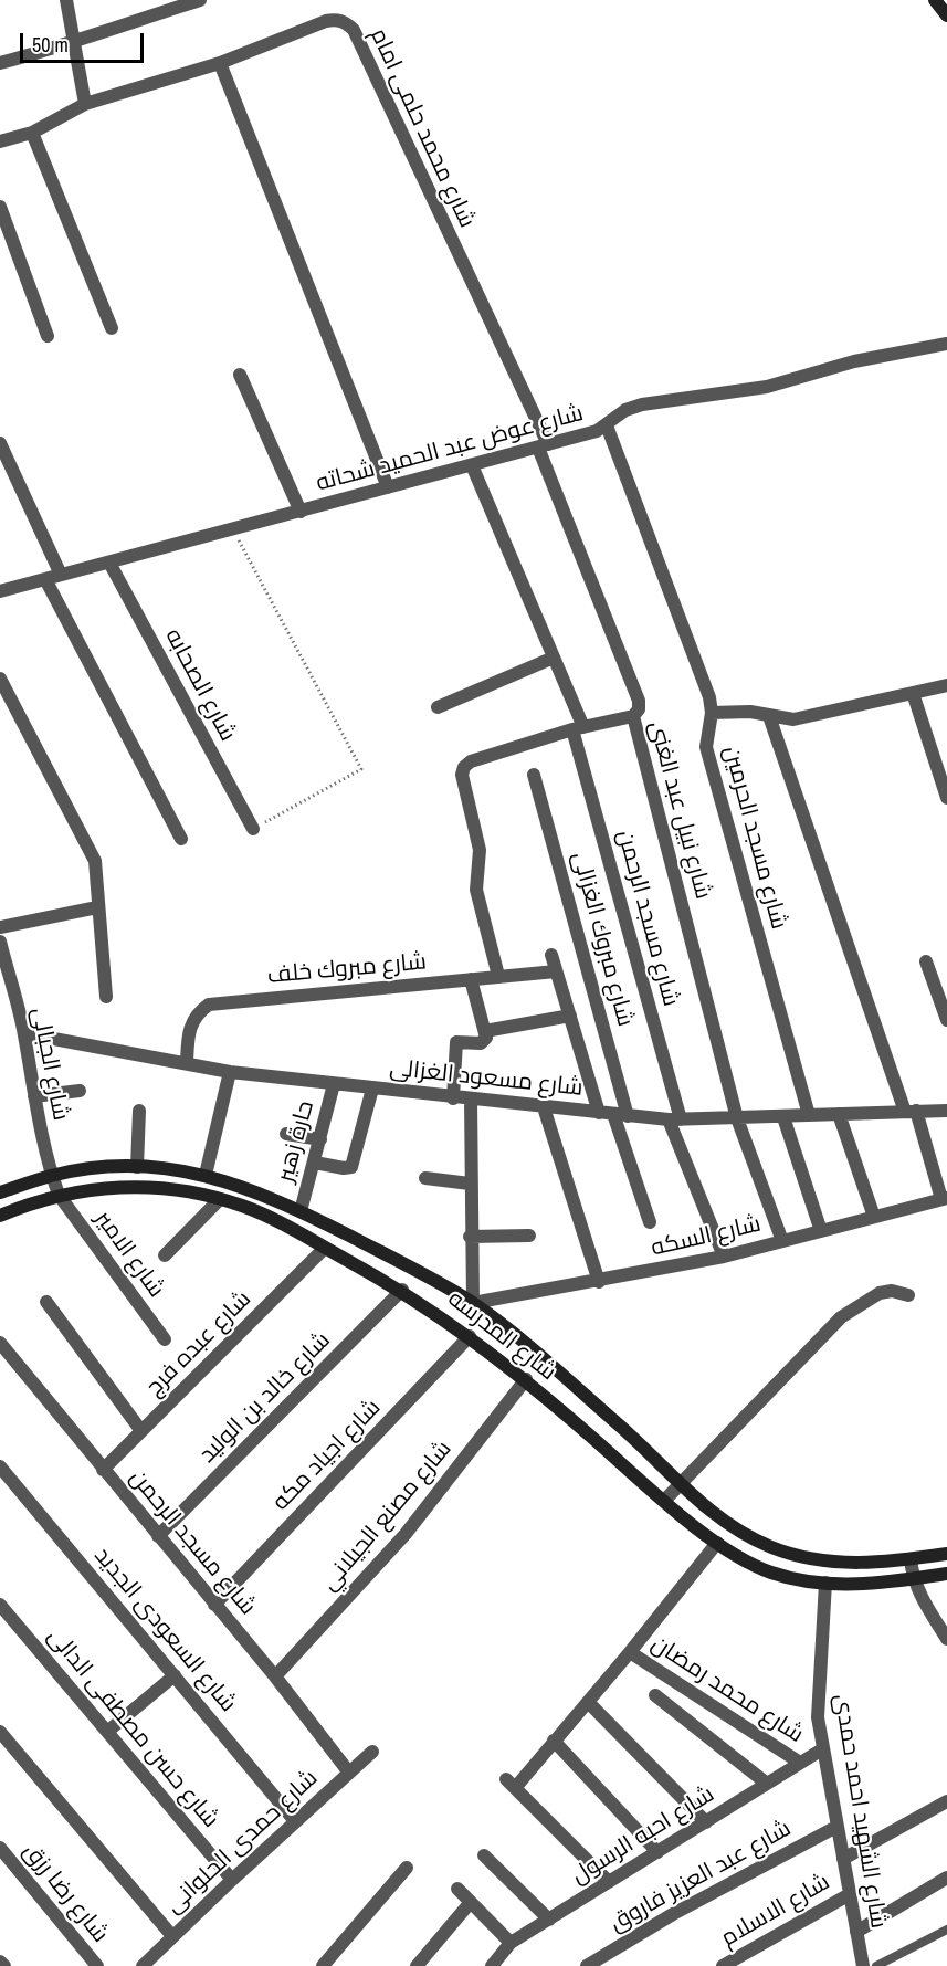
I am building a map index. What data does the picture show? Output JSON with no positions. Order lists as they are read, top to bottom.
{
  "streets": {
    "street": [
      "شارع محمد حلمى امام",
      "شارع عوض عبد الحميد شحاته",
      "شارع الصحابه",
      "شارع نبيل عبد الغنى",
      "شارع مسجد الحرمين",
      "شارع مسجد الرحمن",
      "شارع مبروك الغزالى",
      "شارع مبروك خلف",
      "شارع الجبالى",
      "شارع مسعود الغزالى",
      "حارة زهير",
      "شارع السكه",
      "شارع الامير",
      "شارع المدرسه",
      "شارع عبده فرج",
      "شارع خالد بن الوليد",
      "شارع اجياد مكه",
      "شارع مصنع الجيلاني",
      "شارع السعودى الجديد",
      "شارع محمد رمضان",
      "شارع حسن مصطفى الدالى",
      "شارع الشهيد احمد حمدى",
      "شارع احبه الرسول",
      "شارع حمدى الحلوانى",
      "شارع عبد العزيز فاروق",
      "شارع رضا رزق",
      "شارع الاسلام"
    ]
  },
  "crossings": [
    ["شارع محمد حلمى امام", "شارع عوض عبد الحميد شحاته"],
    ["شارع محمد حلمى امام", "شارع نبيل عبد الغنى"],
    ["شارع عوض عبد الحميد شحاته", "شارع الصحابه"],
    ["شارع عوض عبد الحميد شحاته", "شارع نبيل عبد الغنى"],
    ["شارع عوض عبد الحميد شحاته", "شارع مسجد الحرمين"],
    ["شارع عوض عبد الحميد شحاته", "شارع مسجد الرحمن"],
    ["شارع نبيل عبد الغنى", "شارع مسعود الغزالى"],
    ["شارع نبيل عبد الغنى", "شارع السكه"],
    ["شارع مسجد الحرمين", "شارع مسعود الغزالى"],
    ["شارع مسجد الرحمن", "شارع مسعود الغزالى"],
    ["شارع مسجد الرحمن", "شارع السكه"],
    ["شارع مسجد الرحمن", "شارع عبده فرج"],
    ["شارع مسجد الرحمن", "شارع خالد بن الوليد"],
    ["شارع مسجد الرحمن", "شارع اجياد مكه"],
    ["شارع مسجد الرحمن", "شارع مصنع الجيلاني"],
    ["شارع مسجد الرحمن", "شارع حمدى الحلوانى"],
    ["شارع مبروك الغزالى", "شارع مسعود الغزالى"],
    ["شارع مبروك خلف", "شارع مسعود الغزالى"],
    ["شارع الجبالى", "شارع مسعود الغزالى"],
    ["شارع الجبالى", "شارع الامير"],
    ["شارع الجبالى", "شارع المدرسه"],
    ["شارع مسعود الغزالى", "حارة زهير"],
    ["حارة زهير", "شارع المدرسه"],
    ["شارع السكه", "شارع المدرسه"],
    ["شارع الامير", "شارع المدرسه"],
    ["شارع المدرسه", "شارع عبده فرج"],
    ["شارع المدرسه", "شارع خالد بن الوليد"],
    ["شارع المدرسه", "شارع اجياد مكه"],
    ["شارع المدرسه", "شارع مصنع الجيلاني"],
    ["شارع المدرسه", "شارع الشهيد احمد حمدى"],
    ["شارع السعودى الجديد", "شارع حمدى الحلوانى"],
    ["شارع محمد رمضان", "شارع احبه الرسول"],
    ["شارع حسن مصطفى الدالى", "شارع حمدى الحلوانى"],
    ["شارع الشهيد احمد حمدى", "شارع احبه الرسول"],
    ["شارع الشهيد احمد حمدى", "شارع عبد العزيز فاروق"],
    ["شارع الشهيد احمد حمدى", "شارع الاسلام"]
  ],
  "scale_bar": "50 m"
}
